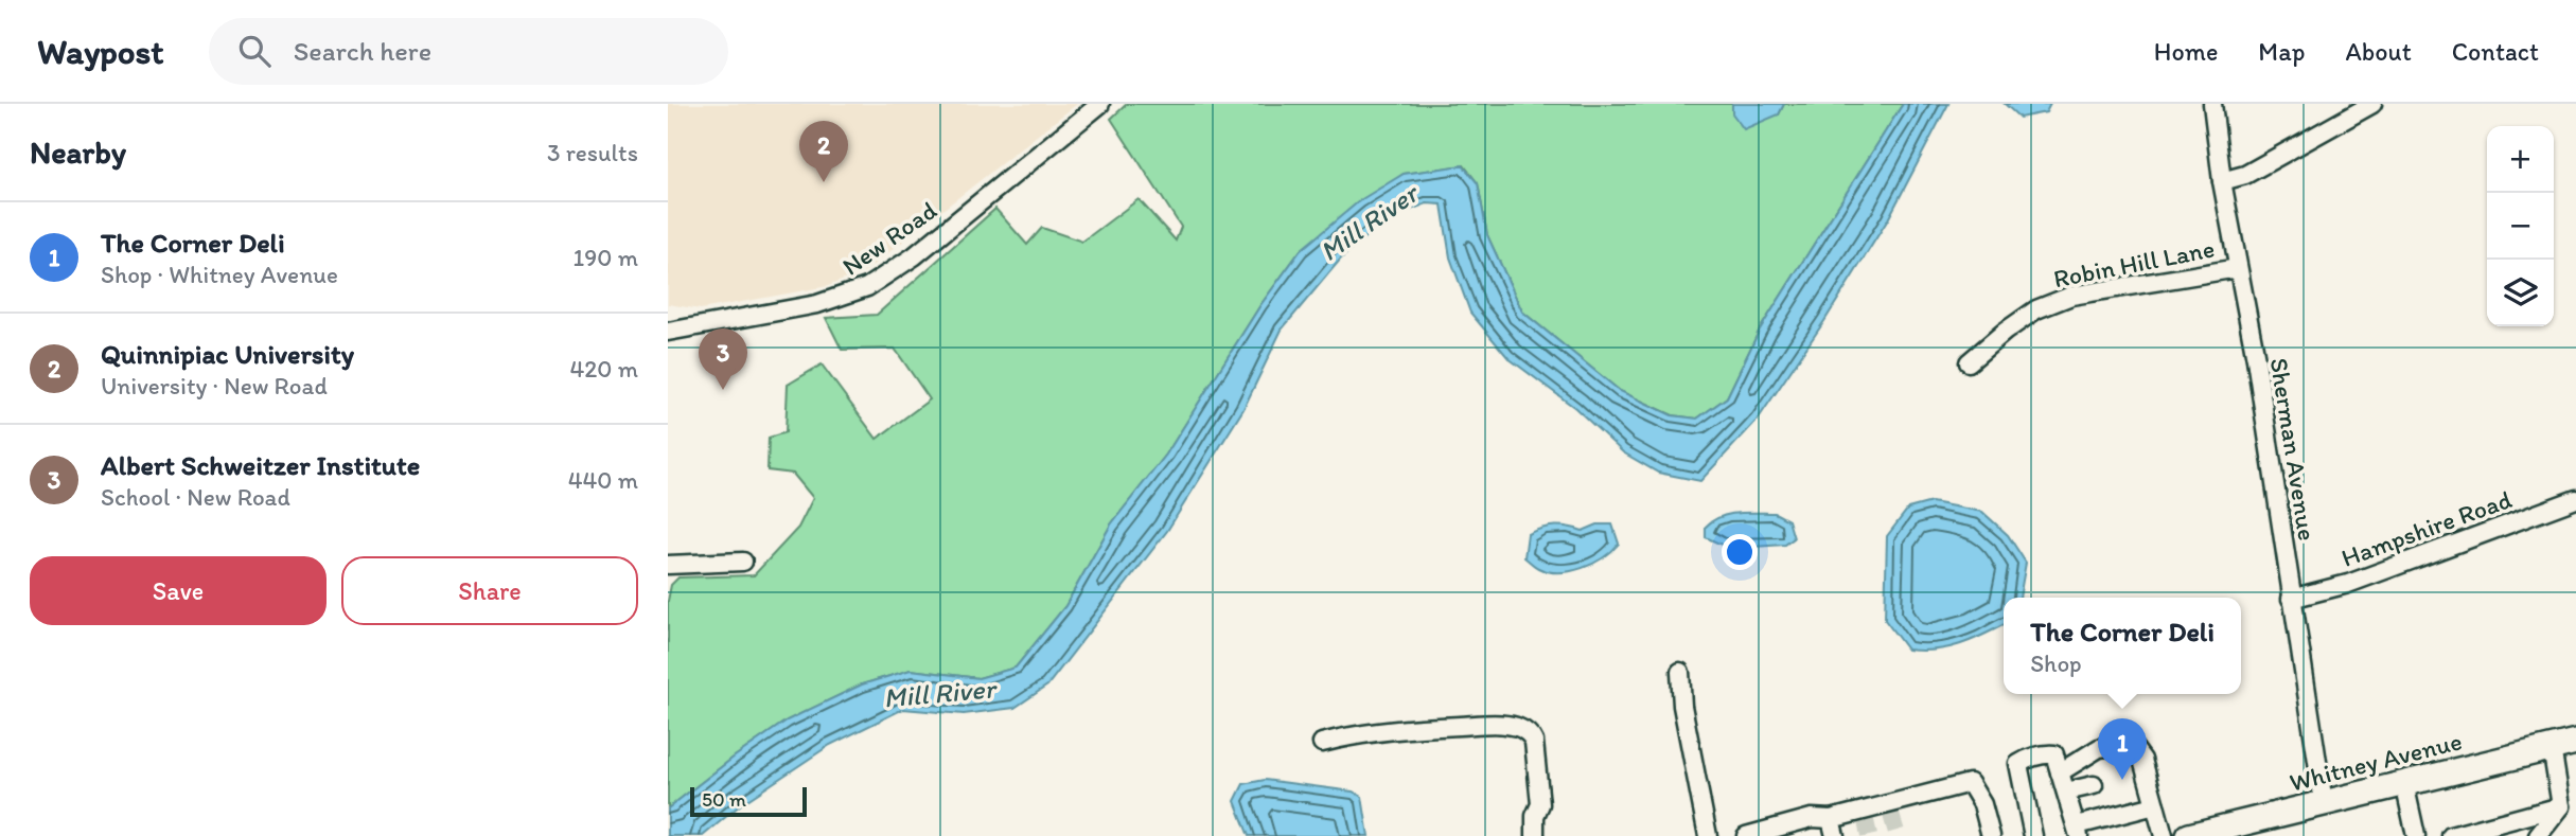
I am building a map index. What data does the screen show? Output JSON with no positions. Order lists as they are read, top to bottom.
{
  "streets": {
    "highway": ["Whitney Avenue"],
    "street": [
      "New Road",
      "Robin Hill Lane",
      "Sherman Avenue",
      "Hampshire Road"
    ]
  },
  "crossings": [
    ["Robin Hill Lane", "Sherman Avenue"],
    ["Sherman Avenue", "Hampshire Road"],
    ["Sherman Avenue", "Whitney Avenue"]
  ],
  "water": ["Mill River"],
  "scale_bar": "50 m",
  "page": {
    "header": "Waypost",
    "search": "Search here",
    "nav": [
      "Home",
      "Map",
      "About",
      "Contact"
    ],
    "heading": ["Nearby", "3 results"],
    "pins": ["2", "3", "1"],
    "map_buttons": ["+", "−"],
    "list": [
      {
        "mark": "1",
        "name": "The Corner Deli",
        "note": "Shop · Whitney Avenue",
        "value": "190 m"
      },
      {
        "mark": "2",
        "name": "Quinnipiac University",
        "note": "University · New Road",
        "value": "420 m"
      },
      {
        "mark": "3",
        "name": "Albert Schweitzer Institute",
        "note": "School · New Road",
        "value": "440 m"
      }
    ],
    "buttons": ["Save", "Share"],
    "popup": ["The Corner Deli", "Shop"],
    "scale": "50 m"
  }
}
